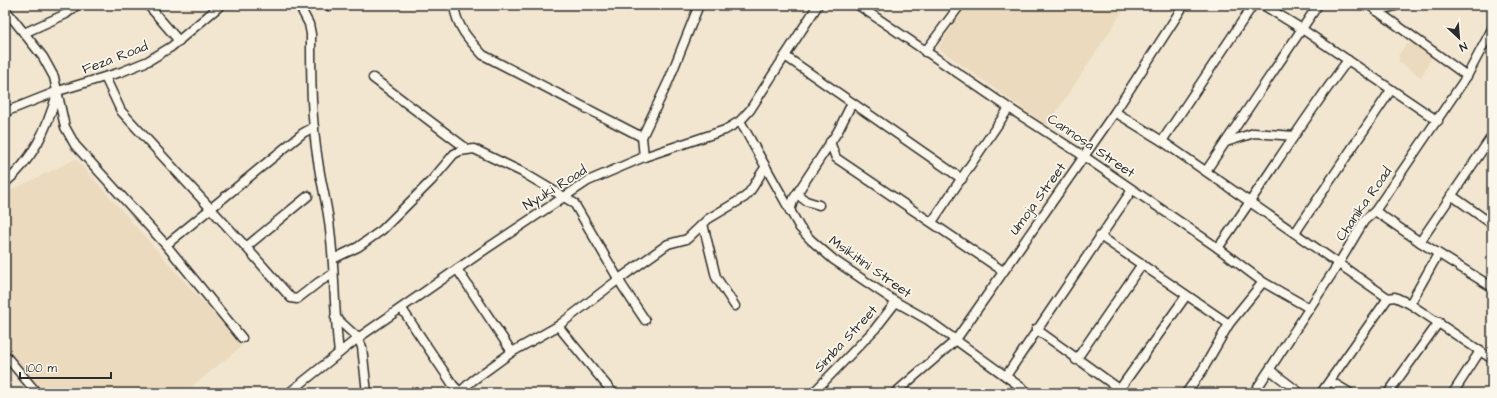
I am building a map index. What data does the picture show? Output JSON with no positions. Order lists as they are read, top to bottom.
{
  "streets": {
    "street": [
      "Feza Road",
      "Cannosa Street",
      "Nyuki Road",
      "Umoja Street",
      "Chanika Road",
      "Msikitini Street",
      "Simba Street"
    ]
  },
  "crossings": [
    ["Cannosa Street", "Umoja Street"],
    ["Cannosa Street", "Chanika Road"],
    ["Nyuki Road", "Msikitini Street"],
    ["Umoja Street", "Msikitini Street"],
    ["Msikitini Street", "Simba Street"]
  ],
  "scale_bar": "100 m",
  "north": "bottom right"
}
